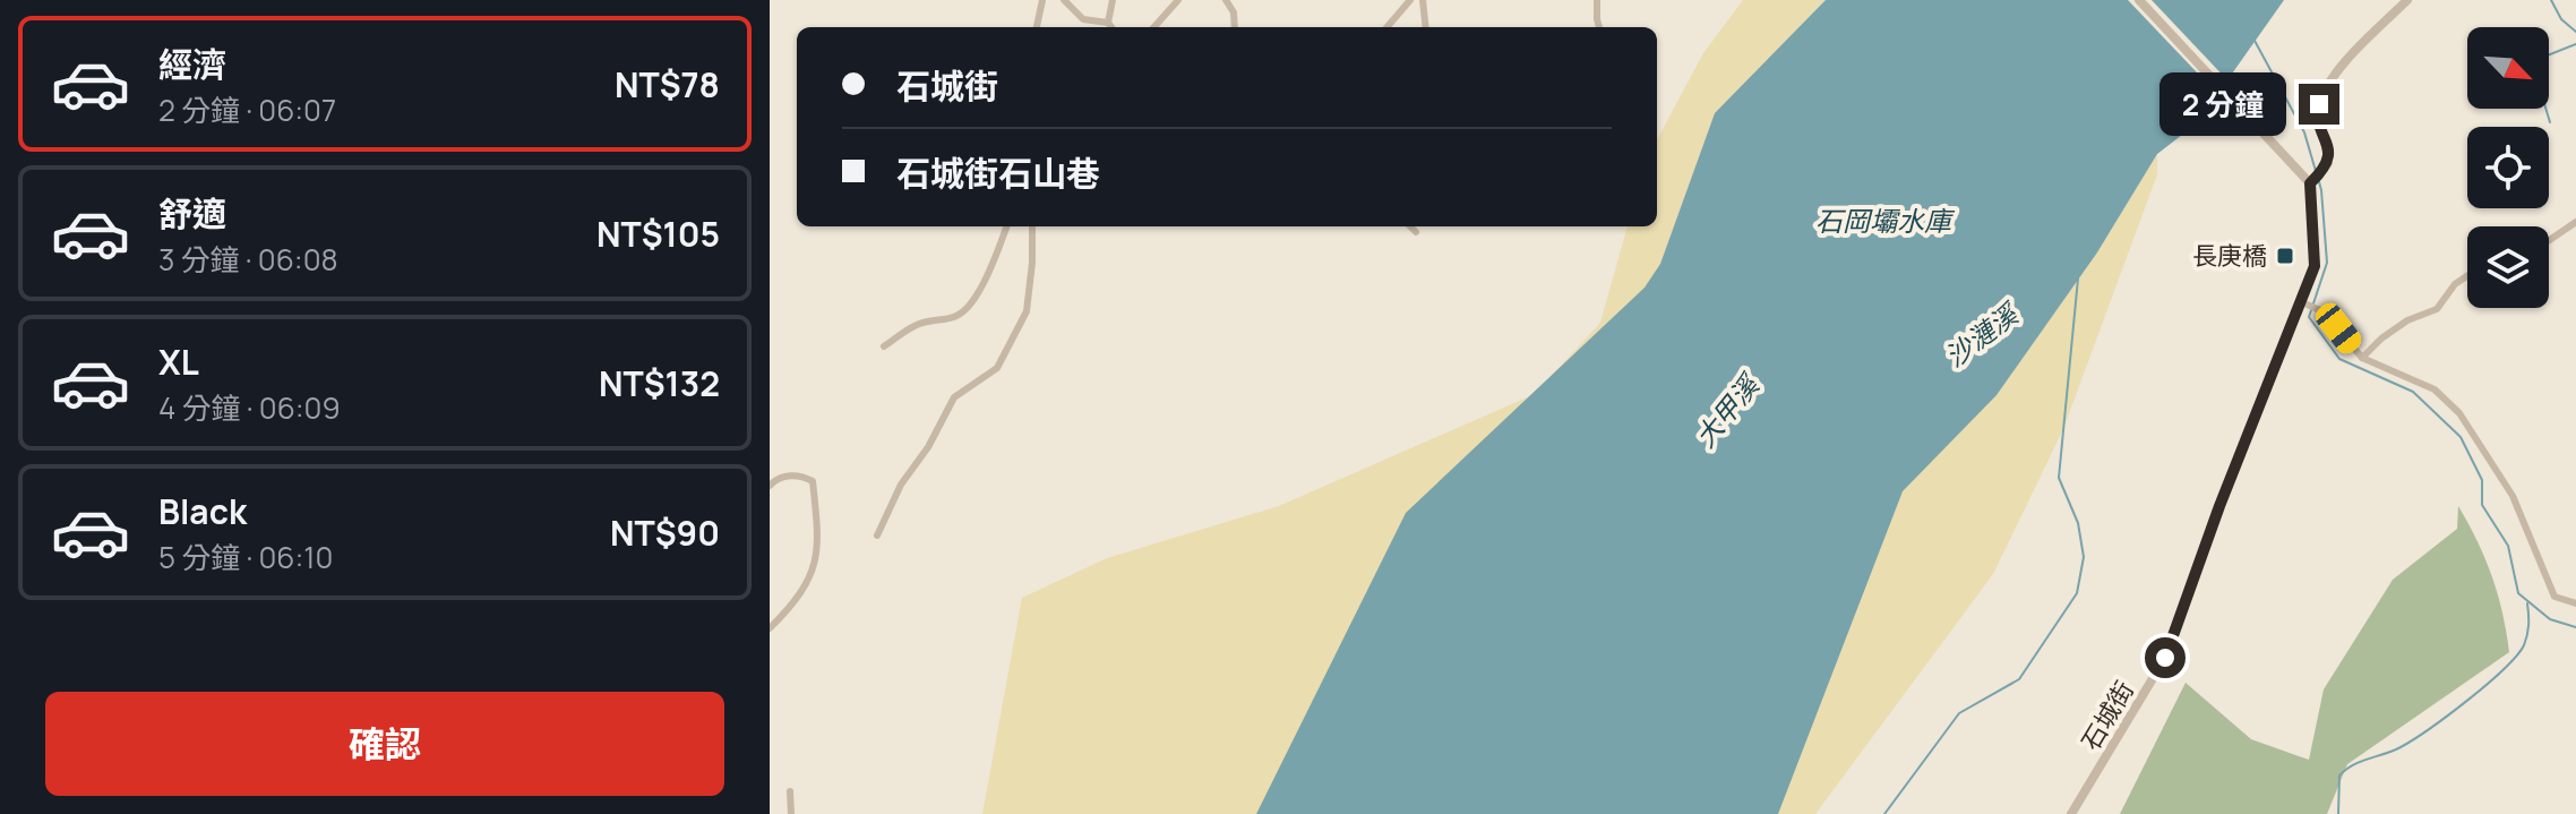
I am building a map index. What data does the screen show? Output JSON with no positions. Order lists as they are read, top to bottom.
{
  "streets": {
    "street": ["石城街"]
  },
  "water": ["石岡壩水庫", "沙漣溪", "大甲溪"],
  "places": {
    "transit": ["長庚橋"]
  },
  "north": "bottom right",
  "page": {
    "list": [
      {
        "name": "經濟",
        "note": "2 分鐘 · 06:07",
        "value": "NT$78"
      },
      {
        "name": "舒適",
        "note": "3 分鐘 · 06:08",
        "value": "NT$105"
      },
      {
        "name": "XL",
        "note": "4 分鐘 · 06:09",
        "value": "NT$132"
      },
      {
        "name": "Black",
        "note": "5 分鐘 · 06:10",
        "value": "NT$90"
      }
    ],
    "banner": ["石城街", "石城街石山巷"],
    "bubble": "2 分鐘",
    "buttons": "確認"
  }
}
